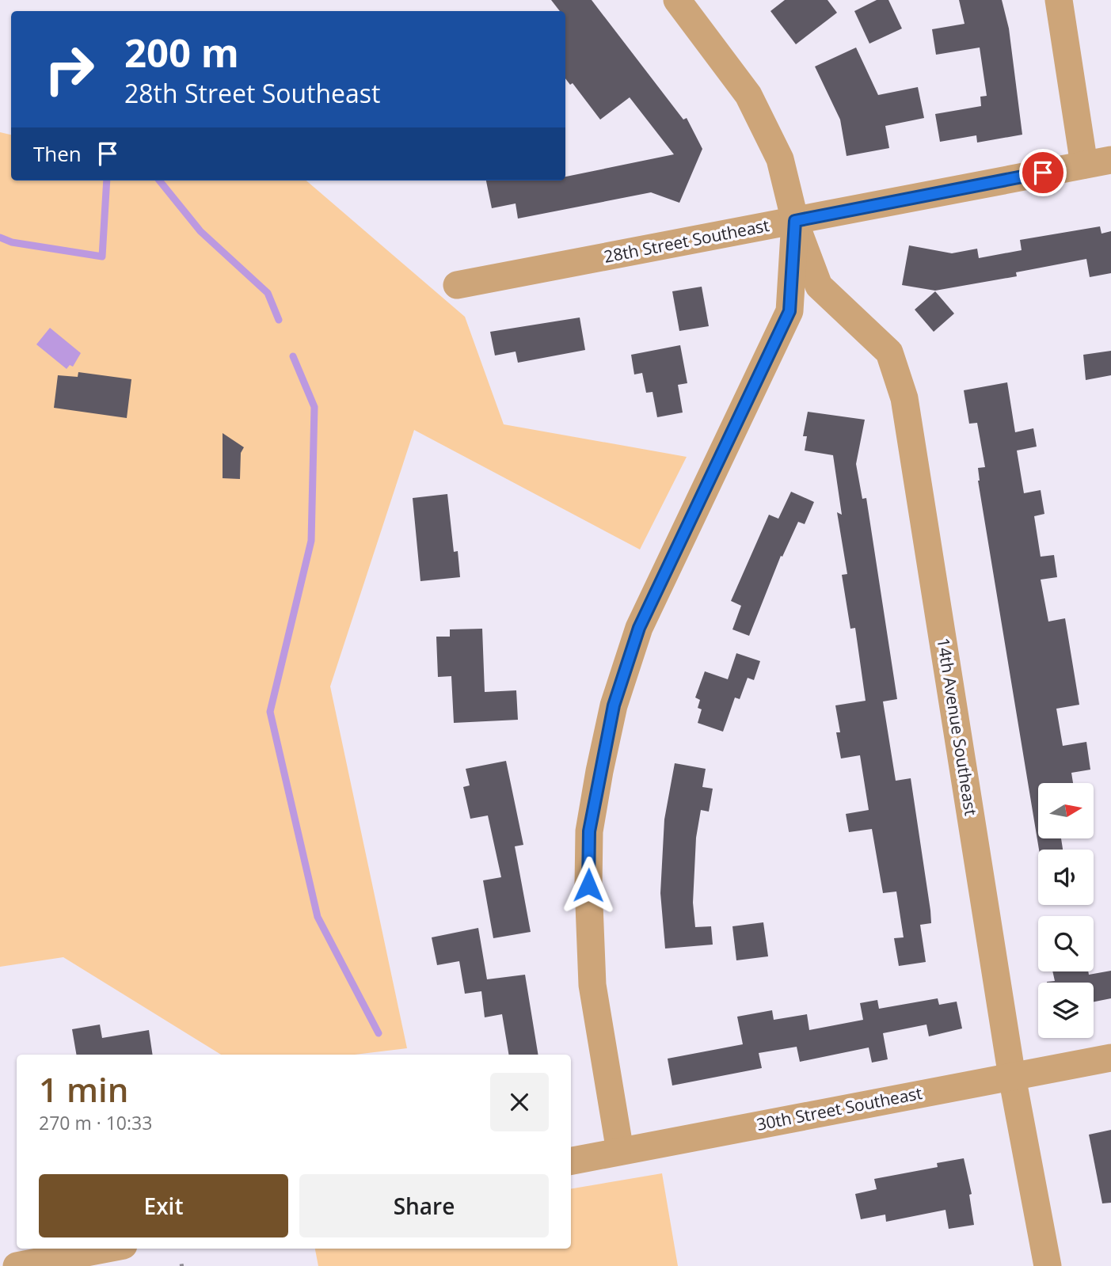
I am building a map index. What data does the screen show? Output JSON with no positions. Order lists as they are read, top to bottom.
{
  "streets": {
    "street": ["28th Street Southeast", "14th Avenue Southeast", "30th Street Southeast"]
  },
  "crossings": [
    ["28th Street Southeast", "14th Avenue Southeast"],
    ["14th Avenue Southeast", "30th Street Southeast"]
  ],
  "north": "right",
  "page": {
    "turn": ["200 m", "28th Street Southeast"],
    "then": "Then",
    "heading": ["1 min", "270 m · 10:33"],
    "buttons": ["Exit", "Share"]
  }
}
